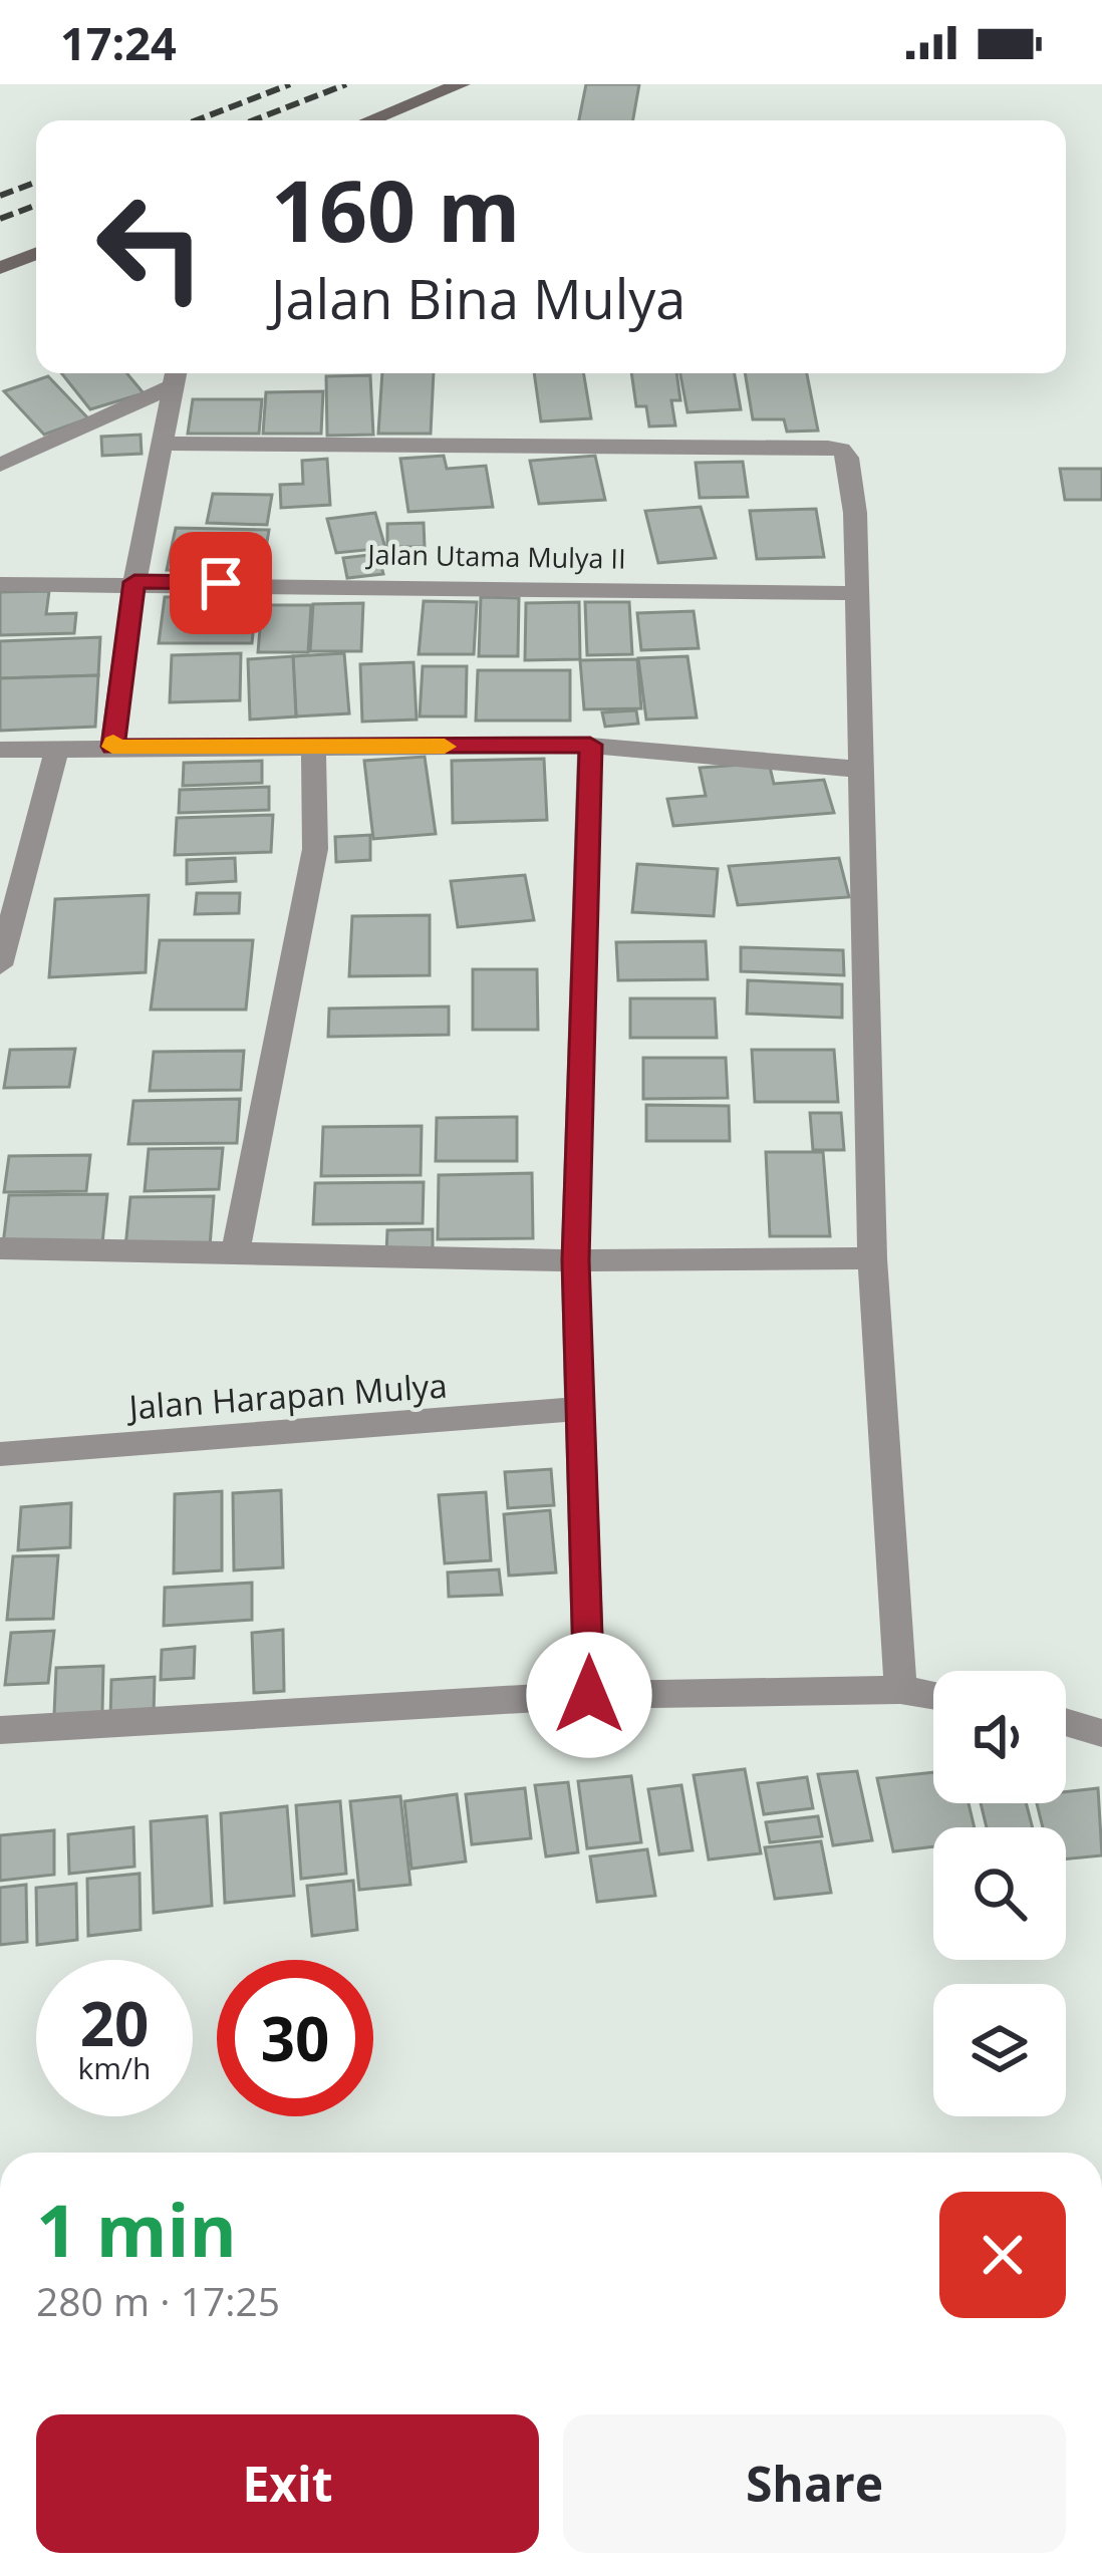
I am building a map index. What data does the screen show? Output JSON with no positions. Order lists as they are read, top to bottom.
{
  "streets": {
    "street": ["Jalan Utama Mulya II", "Jalan Harapan Mulya"]
  },
  "page": {
    "status": "17:24",
    "turn": ["160 m", "Jalan Bina Mulya"],
    "speed": "20 km/h",
    "limit": "30",
    "heading": ["1 min", "280 m · 17:25"],
    "buttons": ["Exit", "Share"]
  }
}
